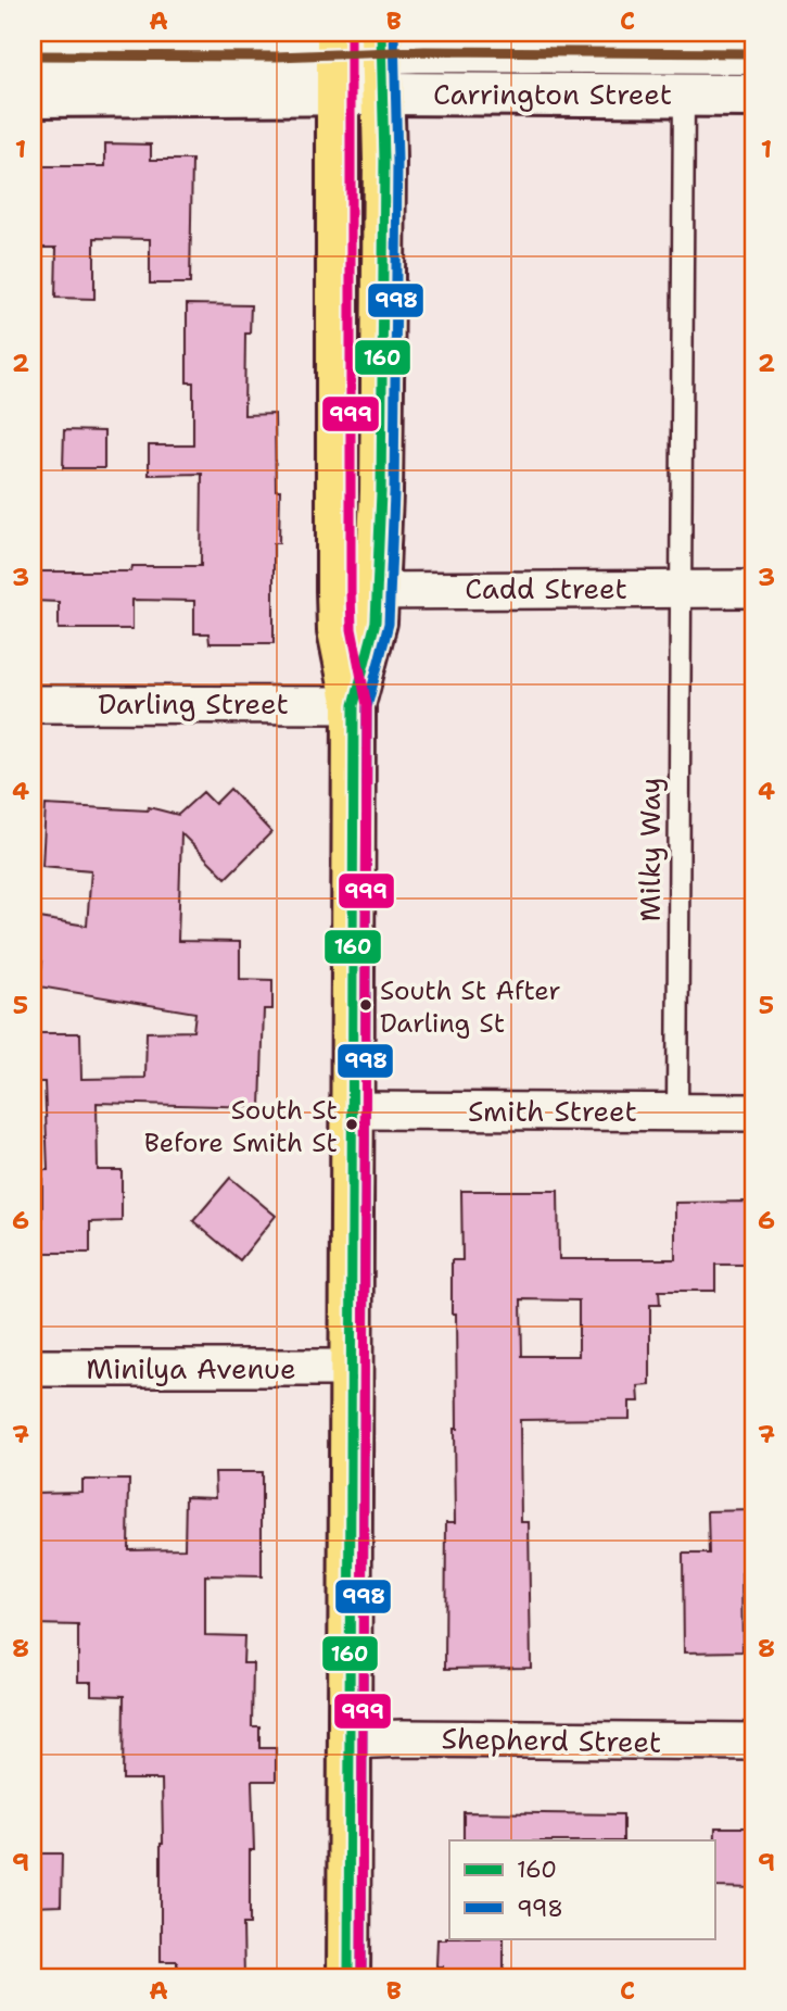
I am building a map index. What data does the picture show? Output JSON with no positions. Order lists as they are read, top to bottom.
{
  "streets": {
    "main road": ["Carrington Street"],
    "street": [
      "Cadd Street",
      "Darling Street",
      "Smith Street",
      "Minilya Avenue",
      "Shepherd Street"
    ],
    "lane": ["Milky Way"]
  },
  "crossings": [
    ["Carrington Street", "Milky Way"],
    ["Cadd Street", "Milky Way"],
    ["Milky Way", "Smith Street"]
  ],
  "places": ["South St After Darling St", "South St Before Smith St"],
  "lines": ["transit line 160", "transit line 998", "transit line 999"],
  "legend": ["160", "998"],
  "grid": {
    "columns": ["A", "B", "C"],
    "rows": [
      "1",
      "2",
      "3",
      "4",
      "5",
      "6",
      "7",
      "8",
      "9"
    ]
  }
}
